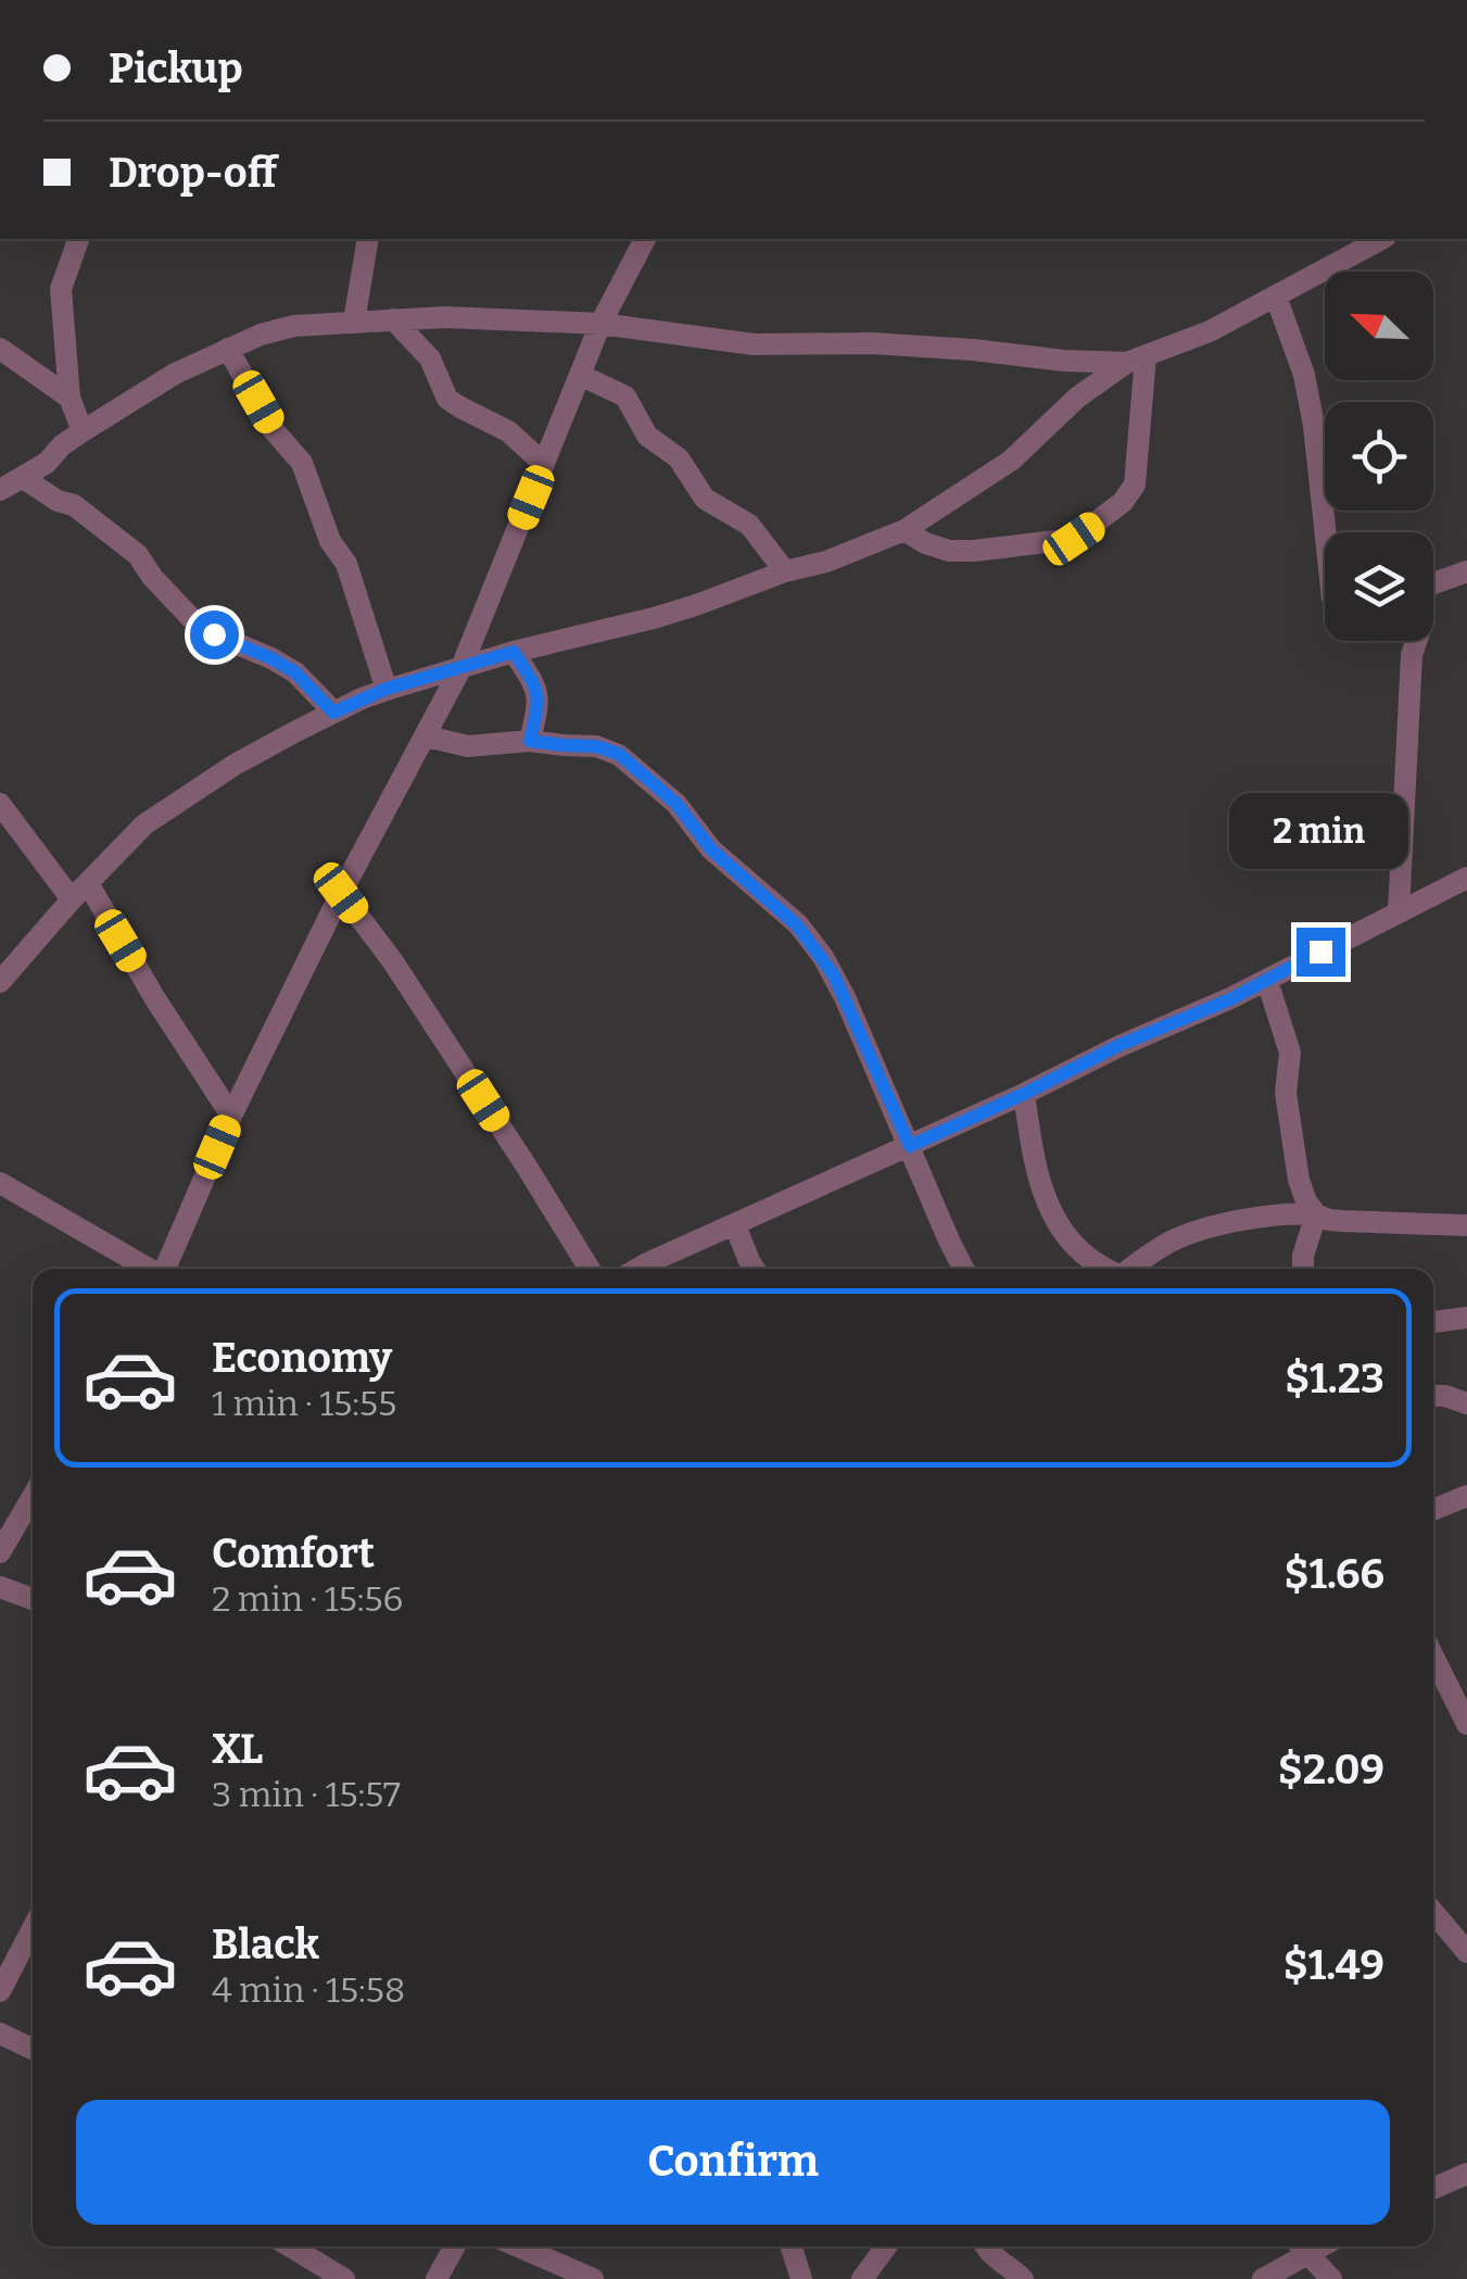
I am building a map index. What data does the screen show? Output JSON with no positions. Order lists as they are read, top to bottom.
{
  "north": "top left",
  "page": {
    "banner": ["Pickup", "Drop-off"],
    "bubble": "2 min",
    "list": [
      {
        "name": "Economy",
        "note": "1 min · 15:55",
        "value": "$1.23"
      },
      {
        "name": "Comfort",
        "note": "2 min · 15:56",
        "value": "$1.66"
      },
      {
        "name": "XL",
        "note": "3 min · 15:57",
        "value": "$2.09"
      },
      {
        "name": "Black",
        "note": "4 min · 15:58",
        "value": "$1.49"
      }
    ],
    "buttons": "Confirm"
  }
}
